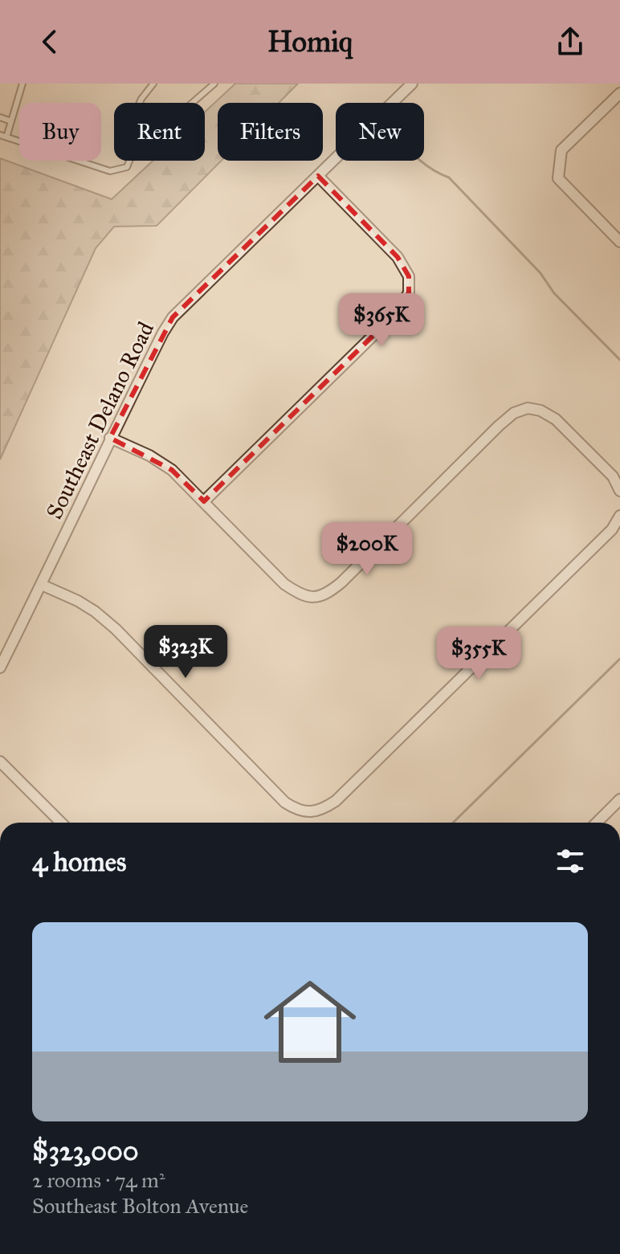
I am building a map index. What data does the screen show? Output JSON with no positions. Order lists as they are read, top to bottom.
{
  "streets": {
    "street": ["Southeast Delano Road"]
  },
  "page": {
    "header": "Homiq",
    "chip": [
      "Buy",
      "Rent",
      "Filters",
      "New"
    ],
    "price": [
      "$365K",
      "$200K",
      "$323K",
      "$355K"
    ],
    "heading": "4 homes",
    "list": [
      {
        "name": "$323,000",
        "note": "2 rooms · 74 m² · Southeast Bolton Avenue"
      }
    ]
  }
}
